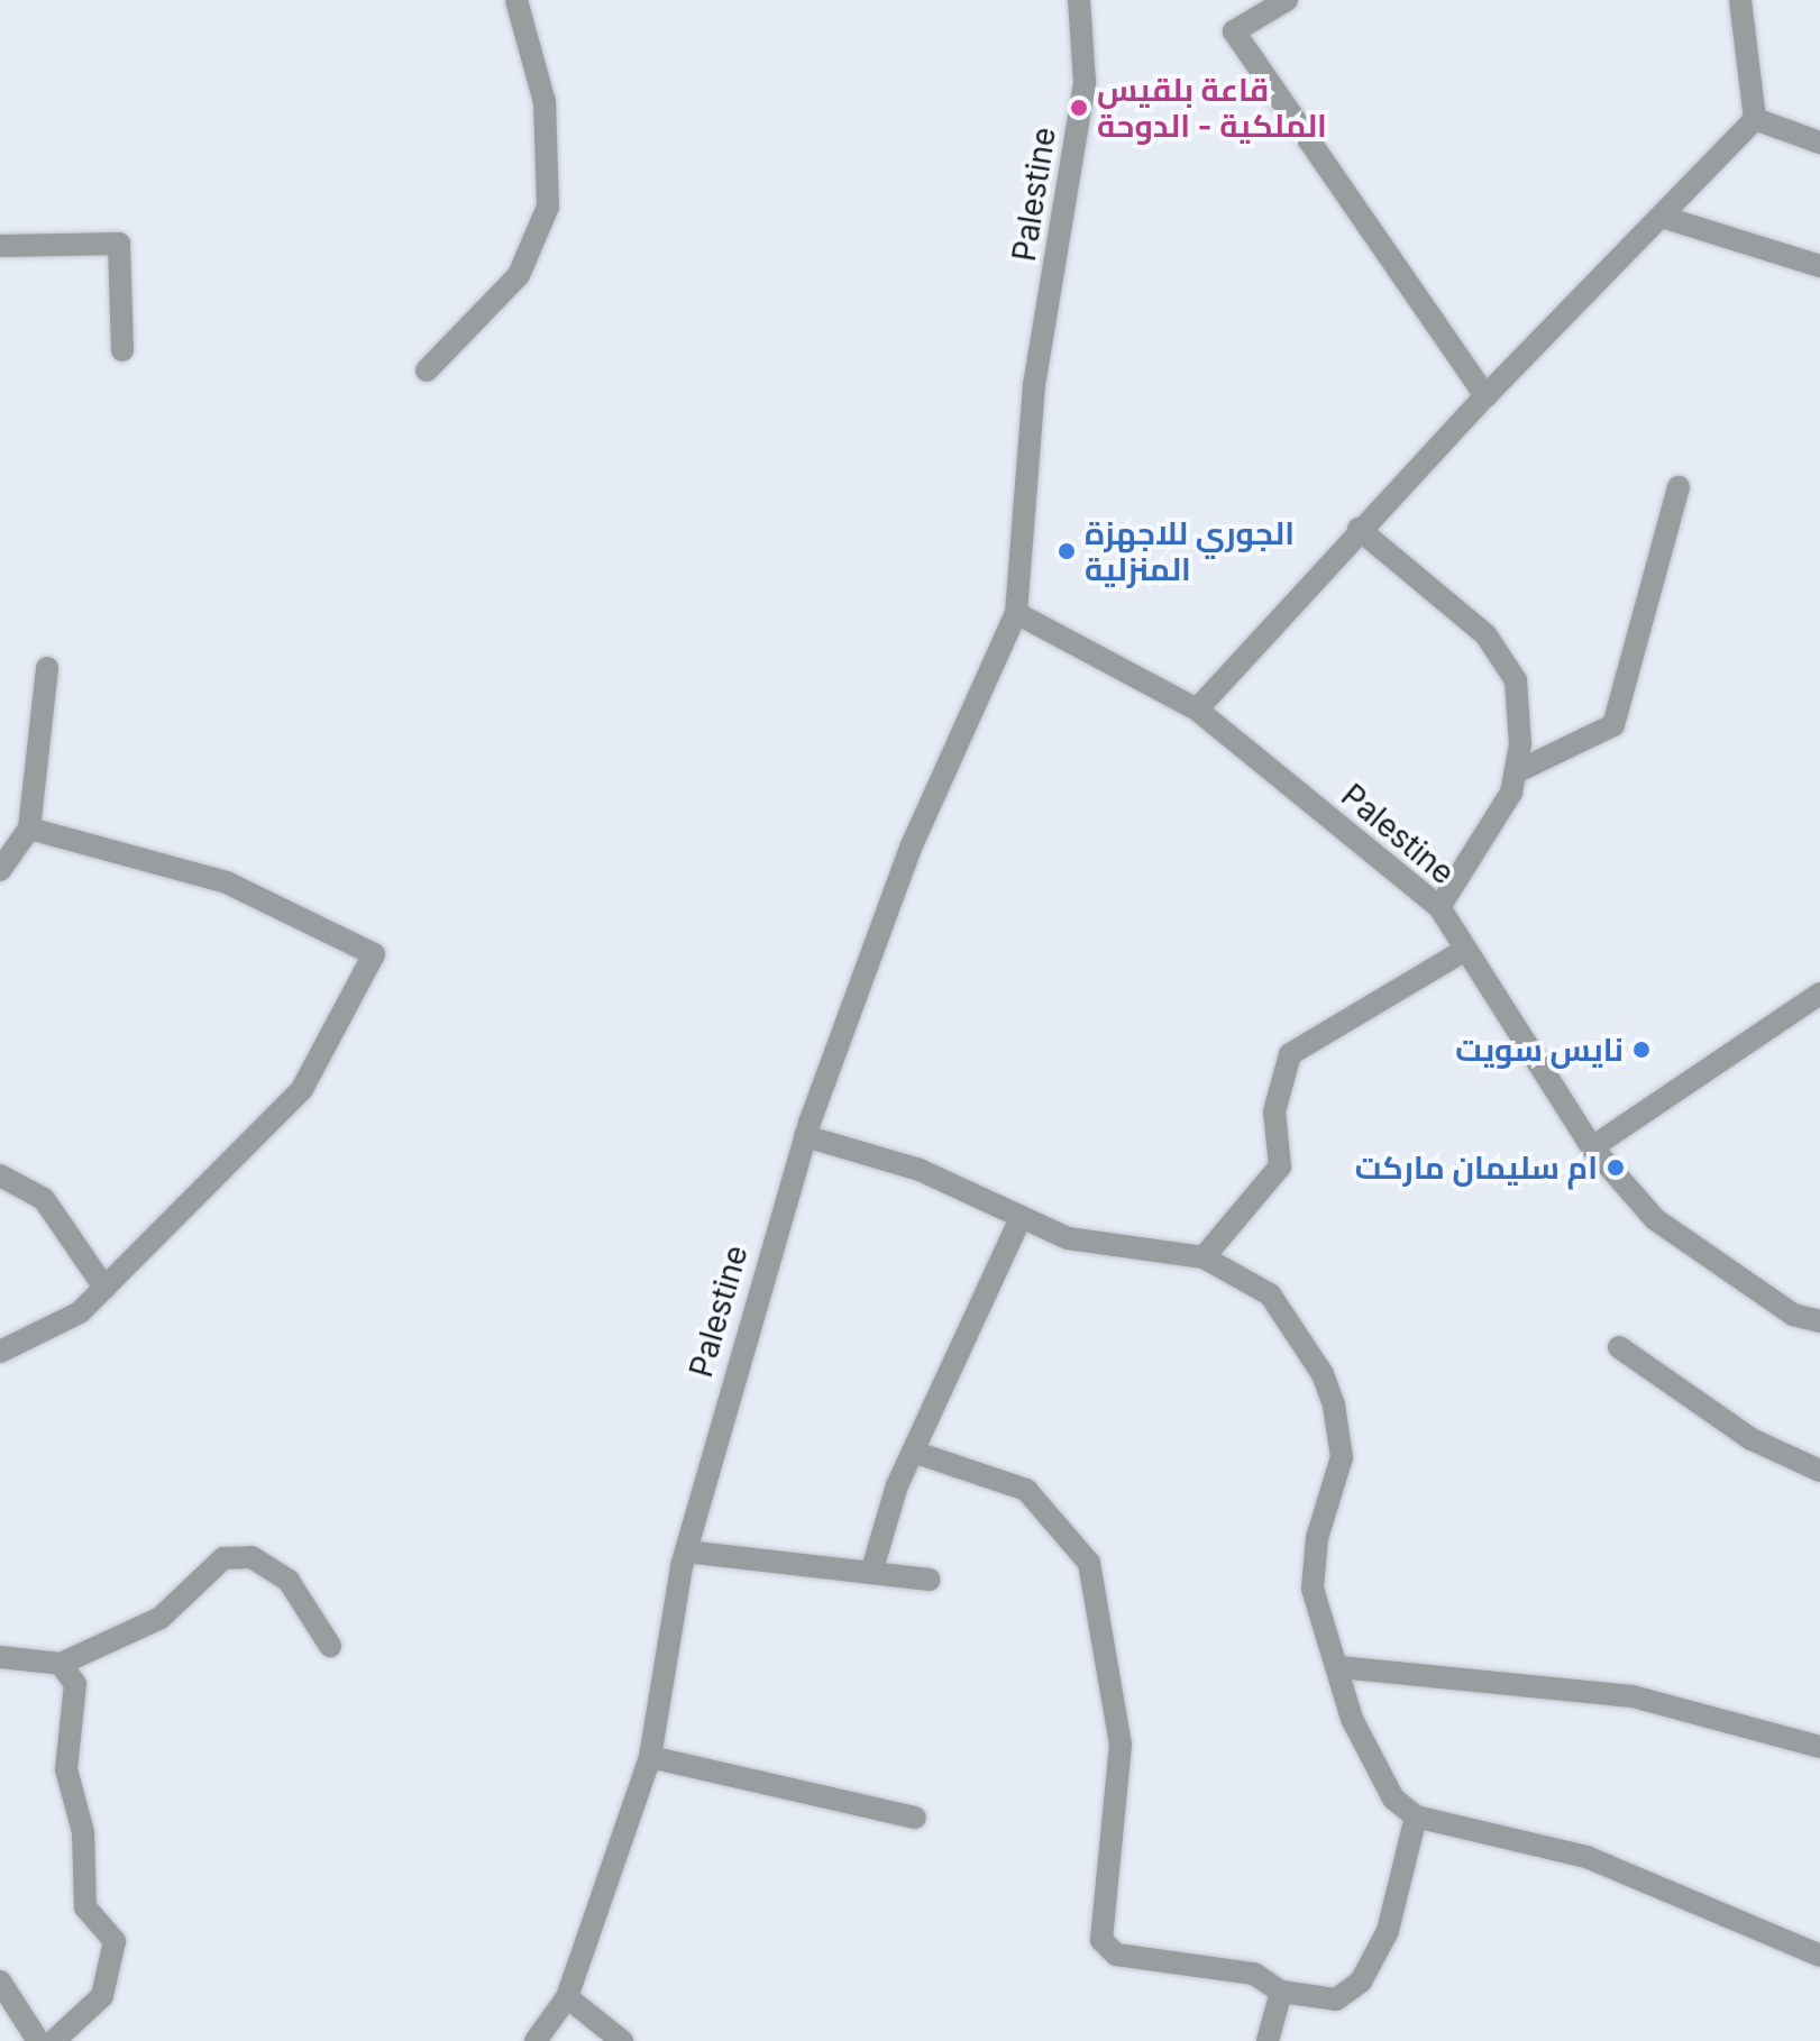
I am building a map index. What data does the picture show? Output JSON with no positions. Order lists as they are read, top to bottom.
{
  "streets": {
    "street": ["Palestine"]
  },
  "places": [
    "قاعة بلقيس الملكية - الدوحة",
    "الجوري للاجهزة المنزلية",
    "نايس سويت",
    "ام سليمان ماركت"
  ]
}
